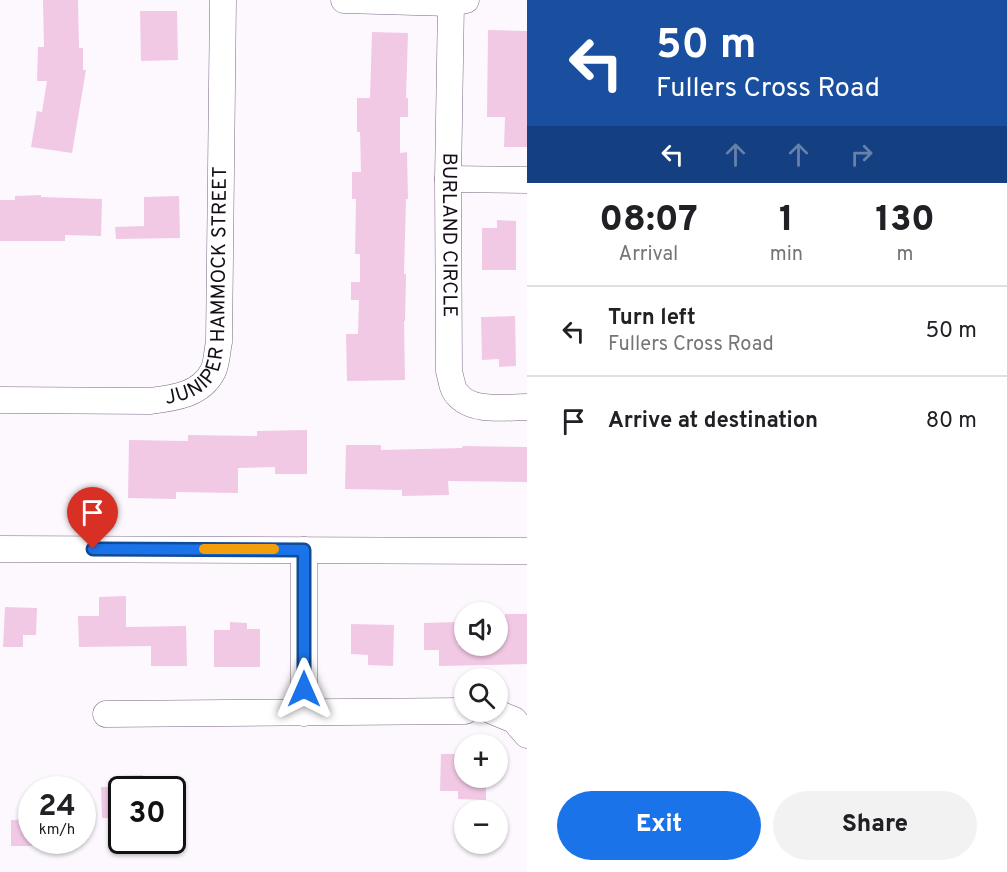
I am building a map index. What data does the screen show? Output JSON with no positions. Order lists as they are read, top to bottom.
{
  "streets": {
    "street": ["BURLAND CIRCLE", "JUNIPER HAMMOCK STREET"]
  },
  "page": {
    "turn": ["50 m", "Fullers Cross Road"],
    "eta": [
      "08:07",
      "Arrival",
      "1",
      "min",
      "130",
      "m"
    ],
    "list": [
      {
        "name": "Turn left",
        "note": "Fullers Cross Road",
        "value": "50 m"
      },
      {
        "name": "Arrive at destination",
        "value": "80 m"
      }
    ],
    "map_buttons": ["+", "−"],
    "speed": "24 km/h",
    "limit": "30",
    "buttons": ["Exit", "Share"]
  }
}
